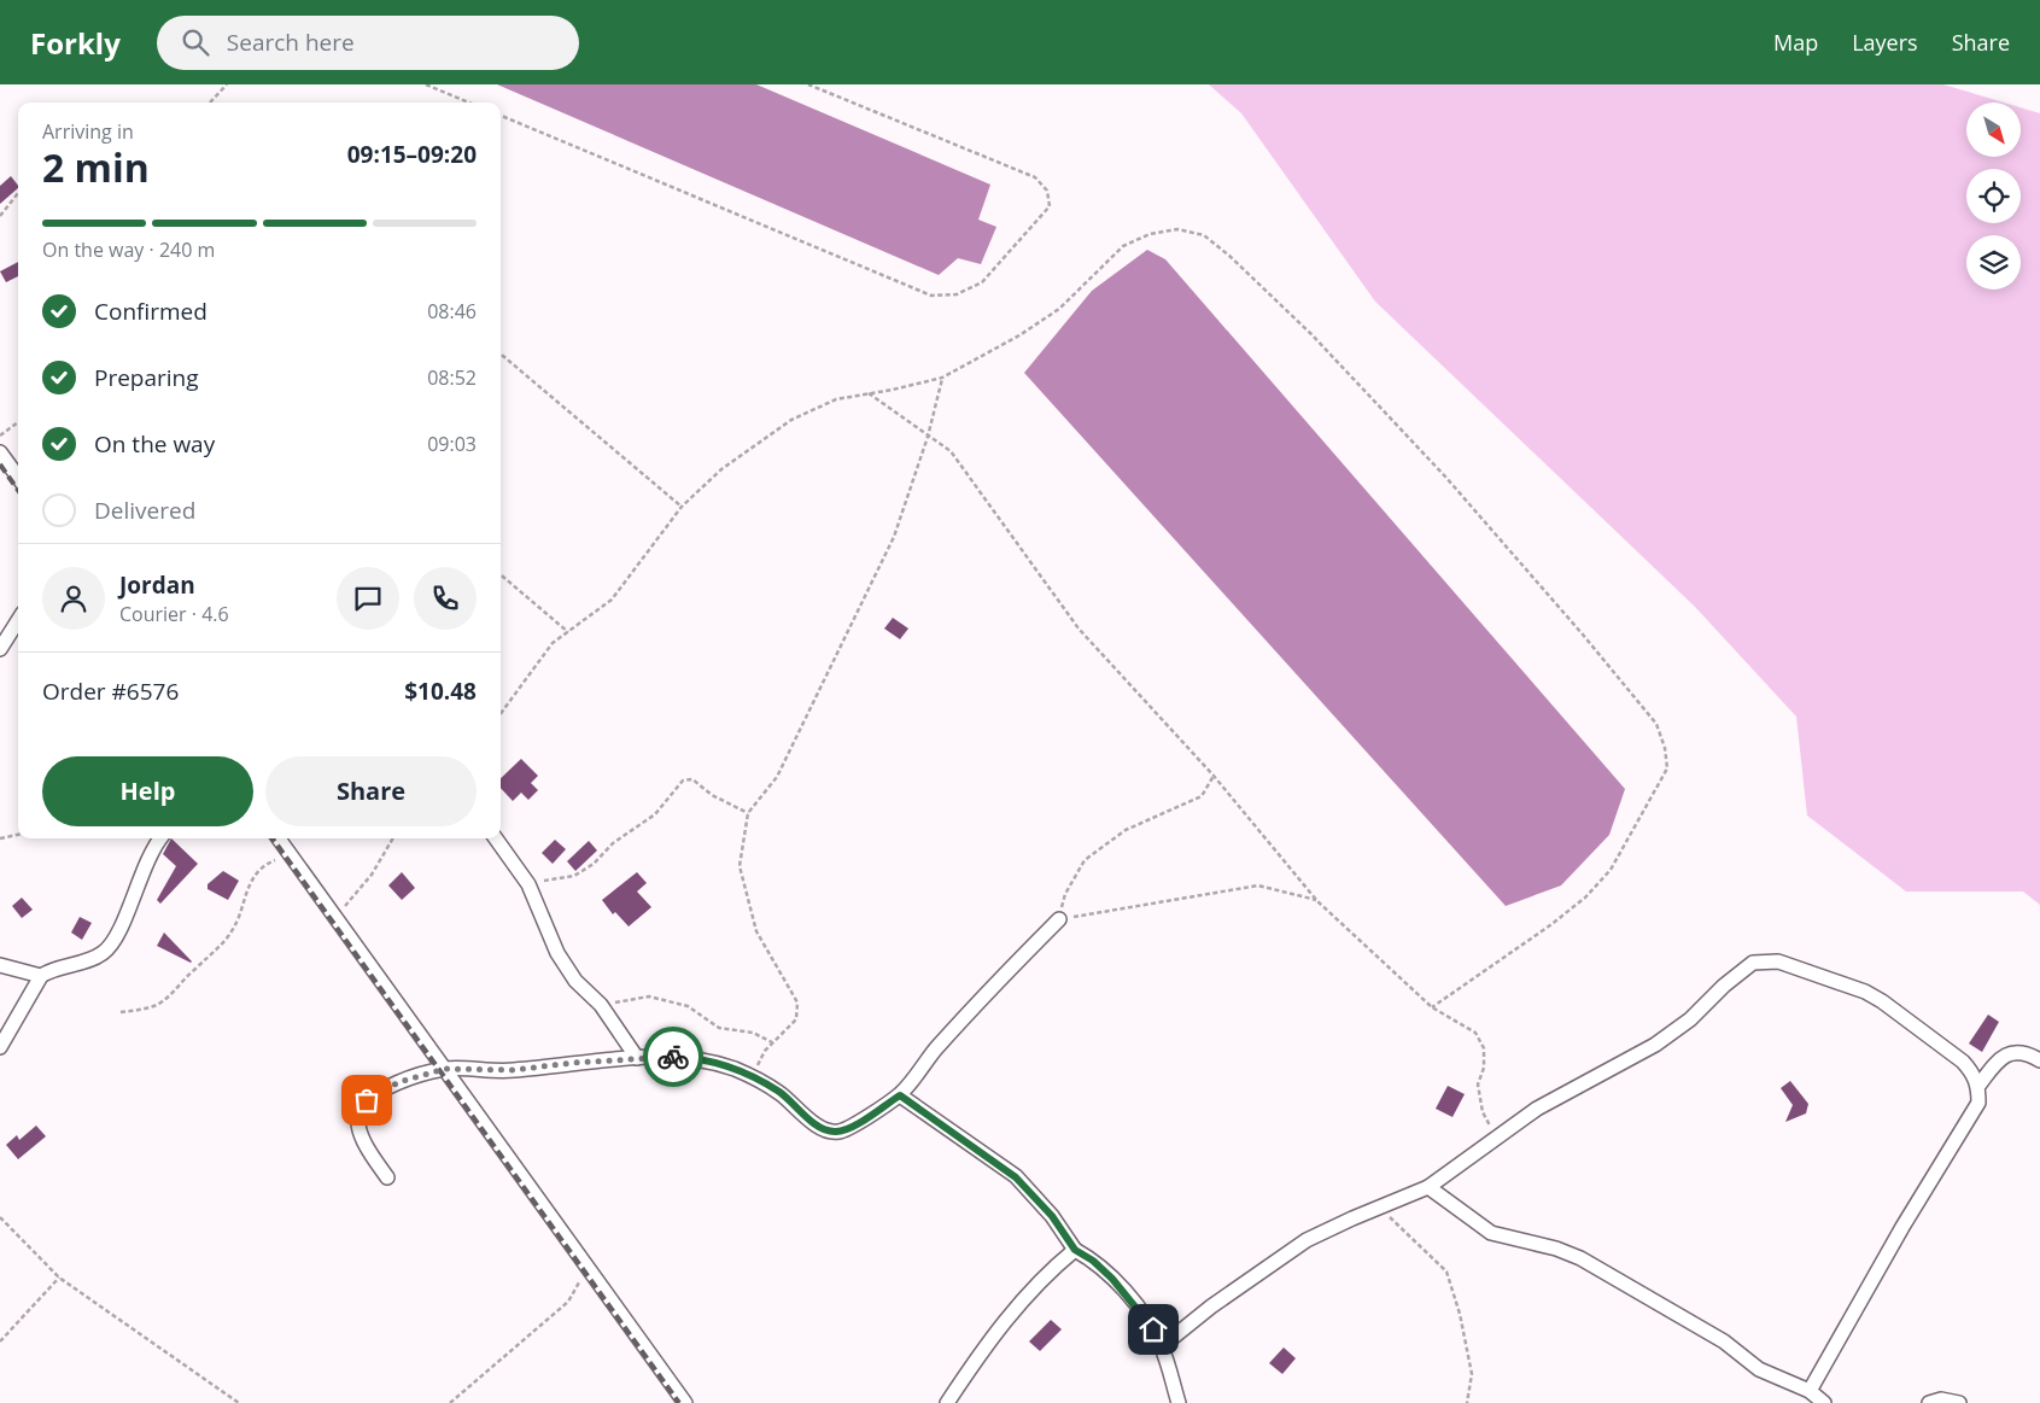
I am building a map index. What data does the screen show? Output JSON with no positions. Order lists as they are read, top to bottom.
{
  "north": "bottom right",
  "page": {
    "header": "Forkly",
    "search": "Search here",
    "nav": ["Map", "Layers", "Share"],
    "heading": ["2 min", "Arriving in", "09:15–09:20"],
    "panel": [
      "Jordan",
      "Courier · 4.6",
      "Order #6576",
      "$10.48"
    ],
    "bar": "On the way · 240 m",
    "list": [
      ["Confirmed", "08:46"],
      ["Preparing", "08:52"],
      ["On the way", "09:03"],
      "Delivered"
    ],
    "buttons": ["Help", "Share"]
  }
}
